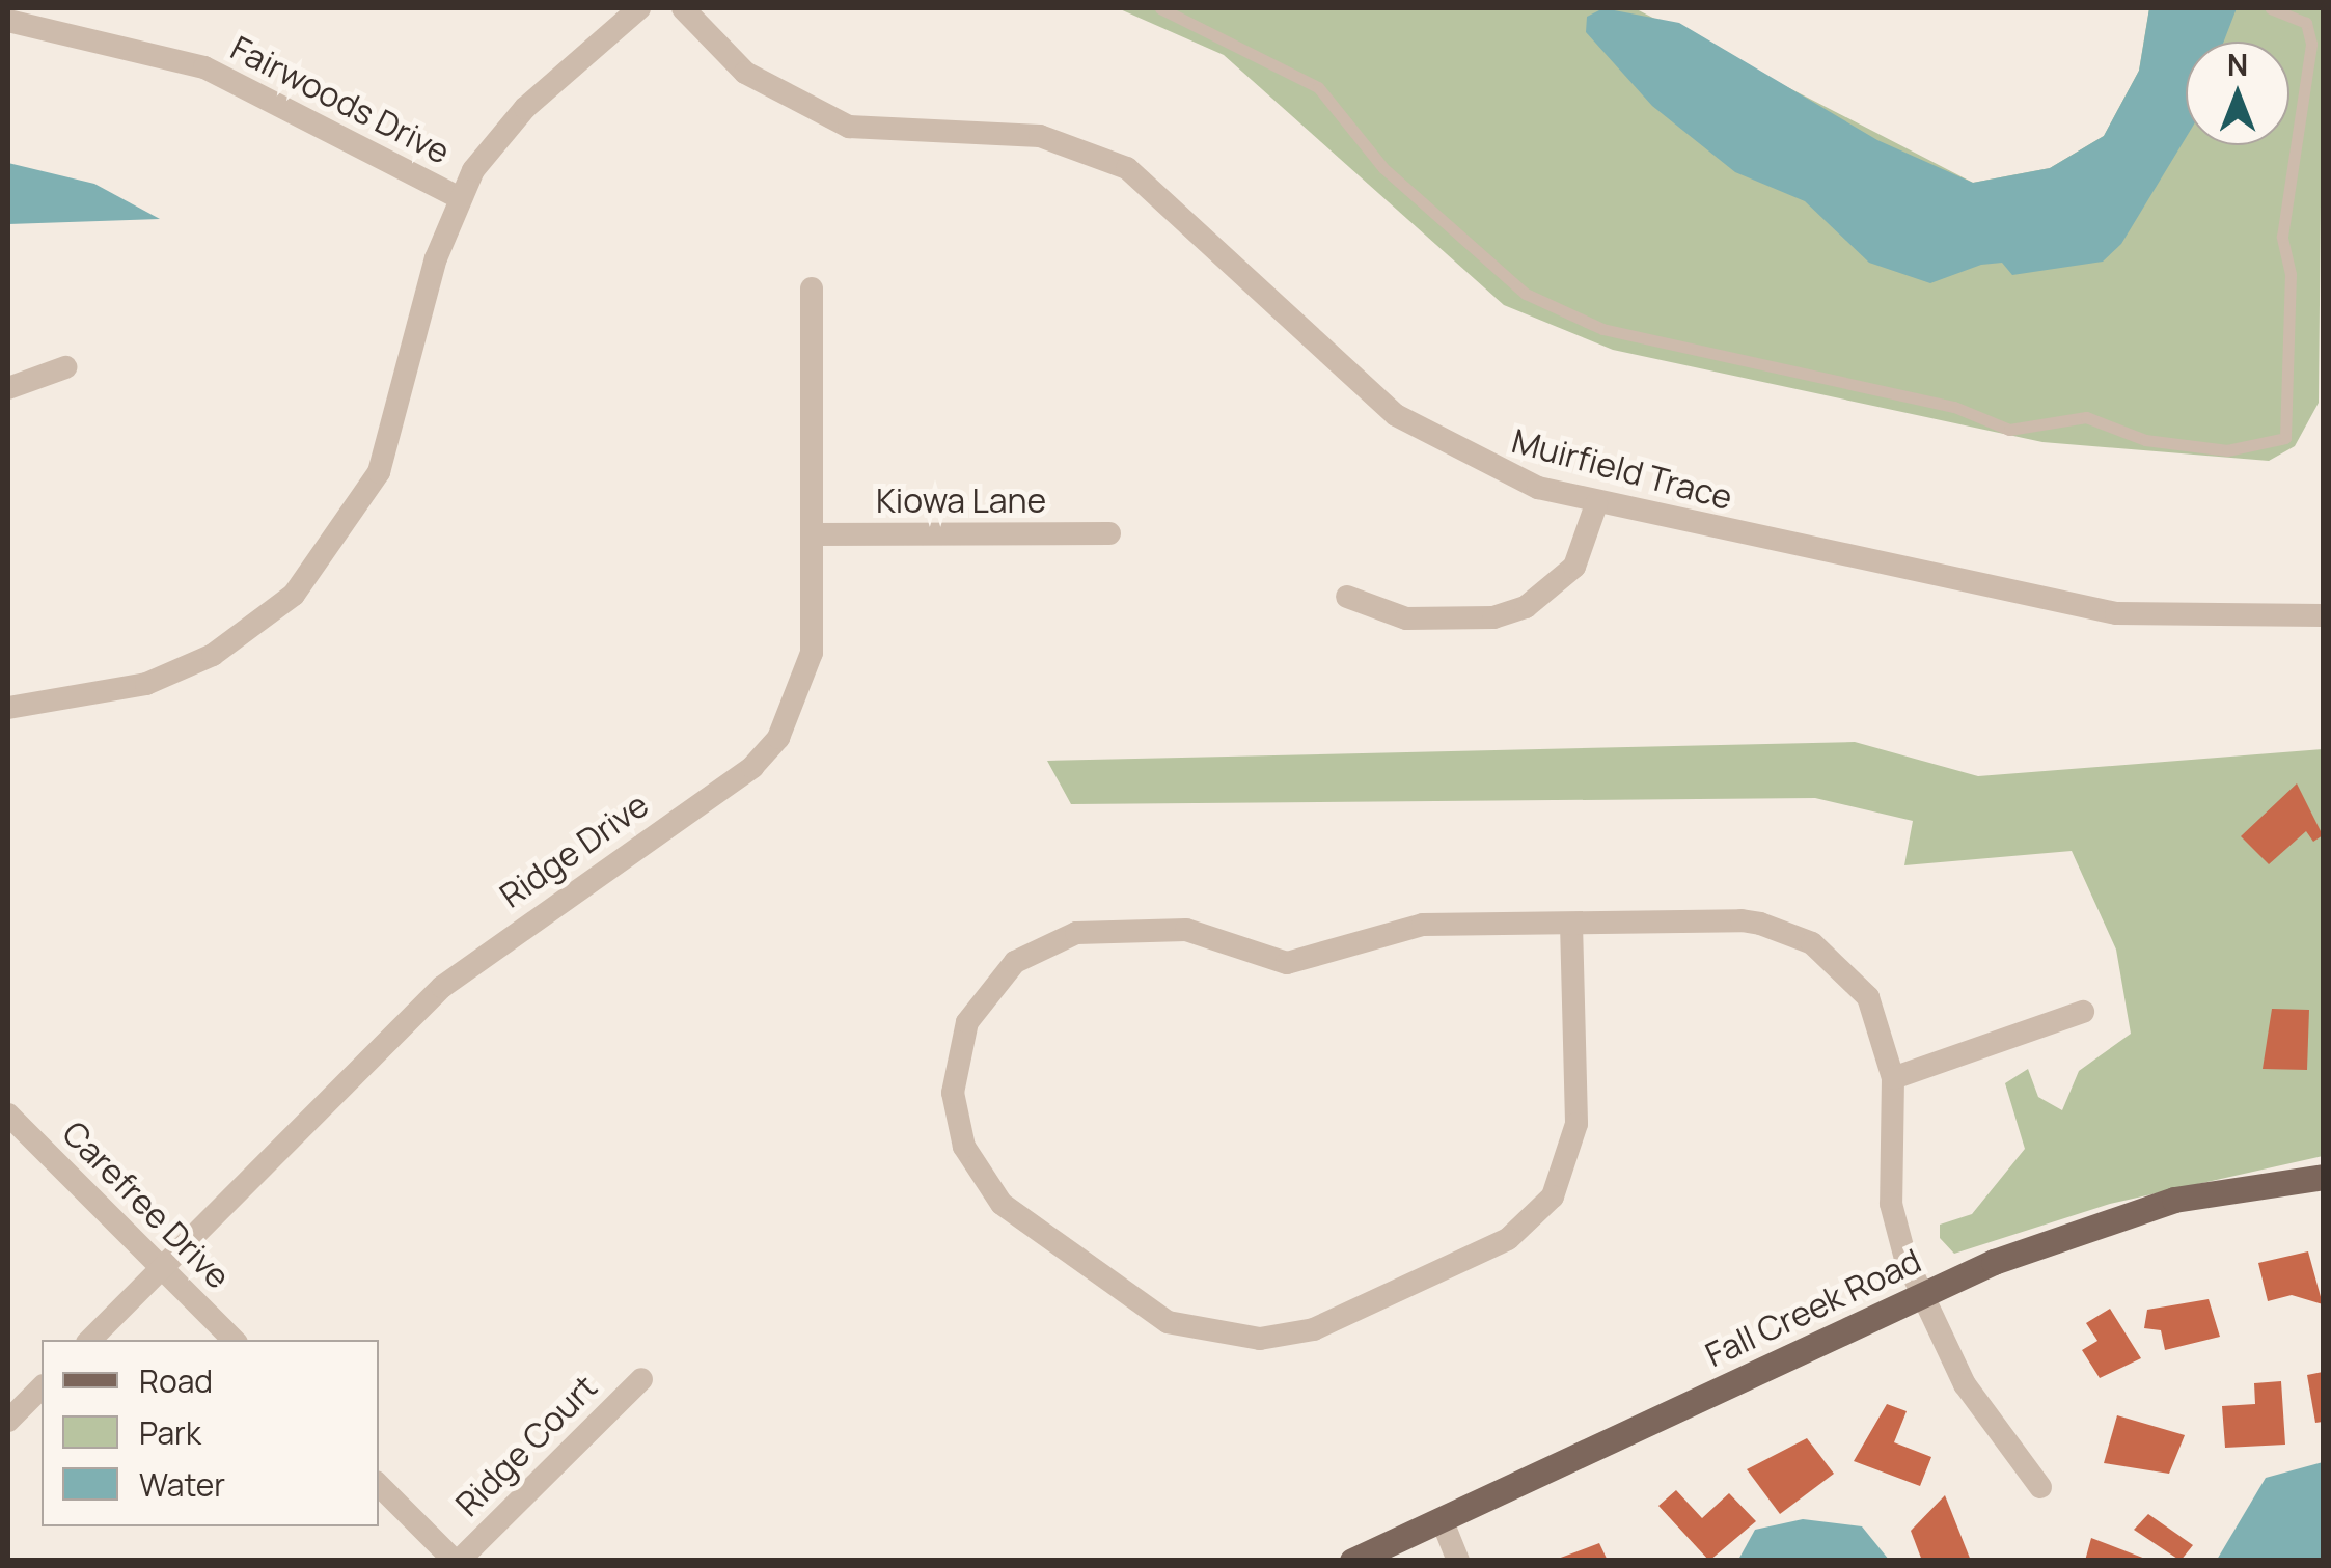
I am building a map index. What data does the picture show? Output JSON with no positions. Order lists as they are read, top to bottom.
{
  "streets": {
    "main road": ["Fall Creek Road"],
    "street": [
      "Fairwoods Drive",
      "Muirfield Trace",
      "Kiowa Lane",
      "Ridge Drive",
      "Carefree Drive",
      "Ridge Court"
    ]
  },
  "crossings": [
    ["Kiowa Lane", "Ridge Drive"],
    ["Ridge Drive", "Carefree Drive"]
  ],
  "legend": ["Road", "Park", "Water"],
  "north": "top"
}
